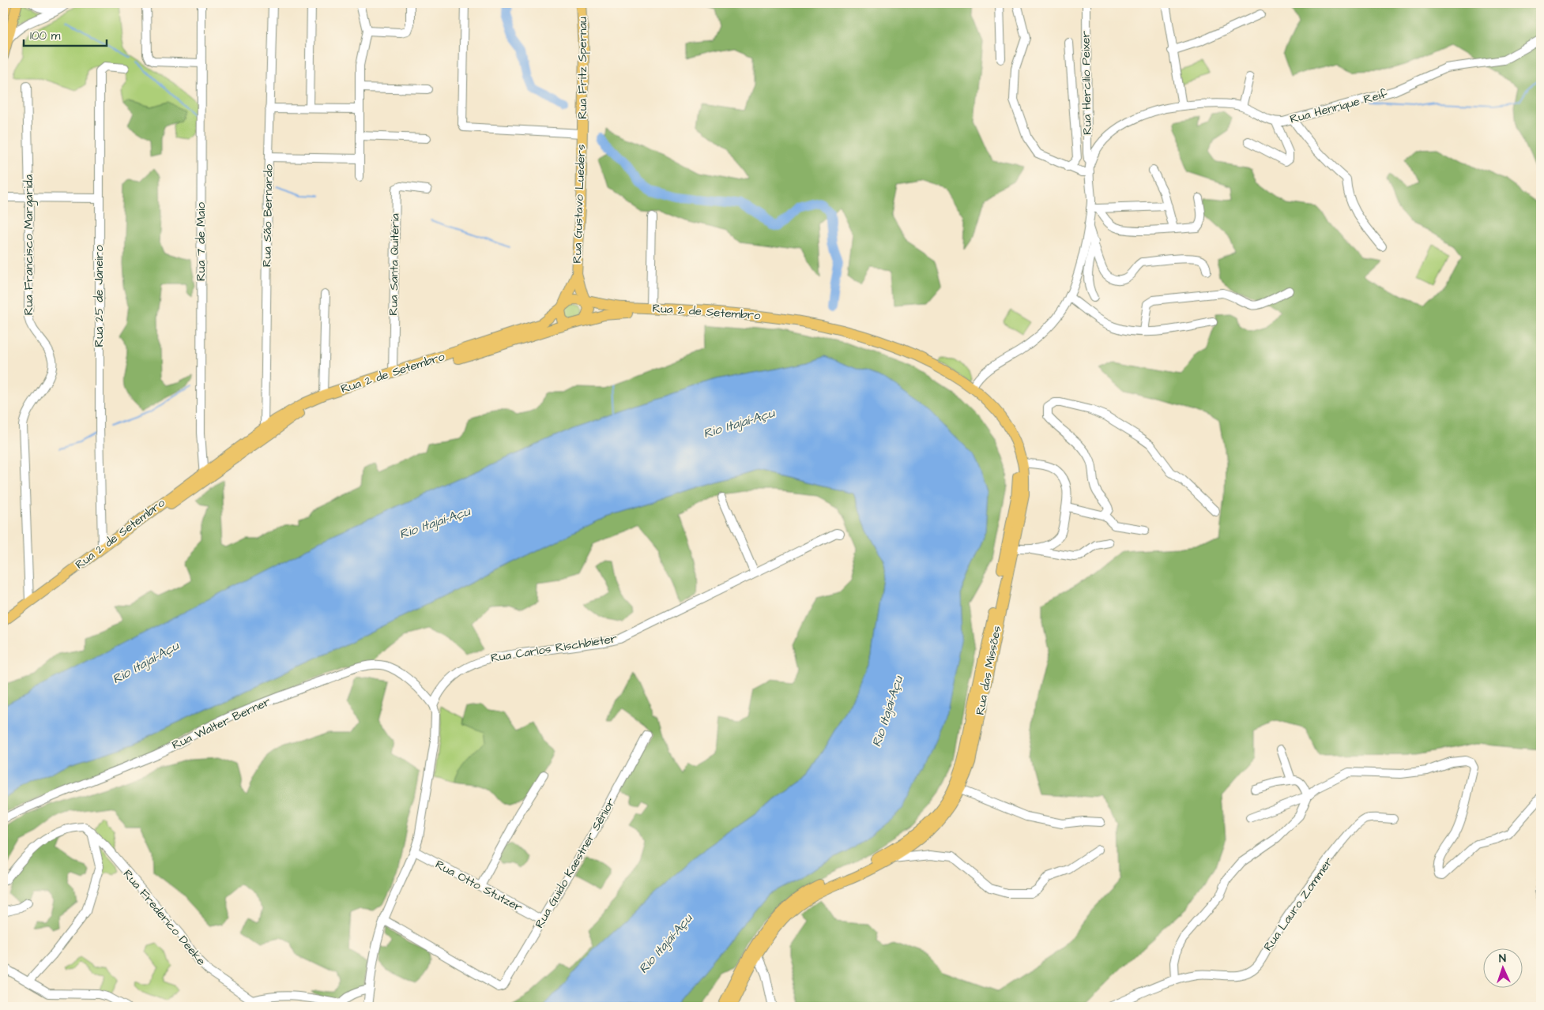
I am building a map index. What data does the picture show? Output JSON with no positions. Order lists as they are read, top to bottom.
{
  "streets": {
    "main road": [
      "Rua Fritz Spernau",
      "Rua Gustavo Lueders",
      "Rua 2 de Setembro",
      "Rua das Missões"
    ],
    "street": [
      "Rua Hercílio Peixer",
      "Rua Henrique Reif",
      "Rua São Bernardo",
      "Rua 7 de Maio",
      "Rua Francisco Margarida",
      "Rua Santa Quitéria",
      "Rua 25 de Janeiro",
      "Rua Carlos Rischbieter",
      "Rua Walter Berner",
      "Rua Guido Kaestner Sênior",
      "Rua Otto Stutzer",
      "Rua Lauro Zommer",
      "Rua Frederico Deeke"
    ]
  },
  "crossings": [
    ["Rua Fritz Spernau", "Rua Gustavo Lueders"],
    ["Rua Hercílio Peixer", "Rua Henrique Reif"],
    ["Rua Henrique Reif", "Rua das Missões"],
    ["Rua Gustavo Lueders", "Rua 2 de Setembro"],
    ["Rua São Bernardo", "Rua 2 de Setembro"],
    ["Rua 7 de Maio", "Rua 2 de Setembro"],
    ["Rua Francisco Margarida", "Rua 2 de Setembro"],
    ["Rua Santa Quitéria", "Rua 2 de Setembro"],
    ["Rua 25 de Janeiro", "Rua 2 de Setembro"],
    ["Rua 2 de Setembro", "Rua das Missões"],
    ["Rua Carlos Rischbieter", "Rua Walter Berner"],
    ["Rua Guido Kaestner Sênior", "Rua Otto Stutzer"]
  ],
  "water": ["Rio Itajaí-Açu"],
  "scale_bar": "100 m",
  "north": "top"
}
